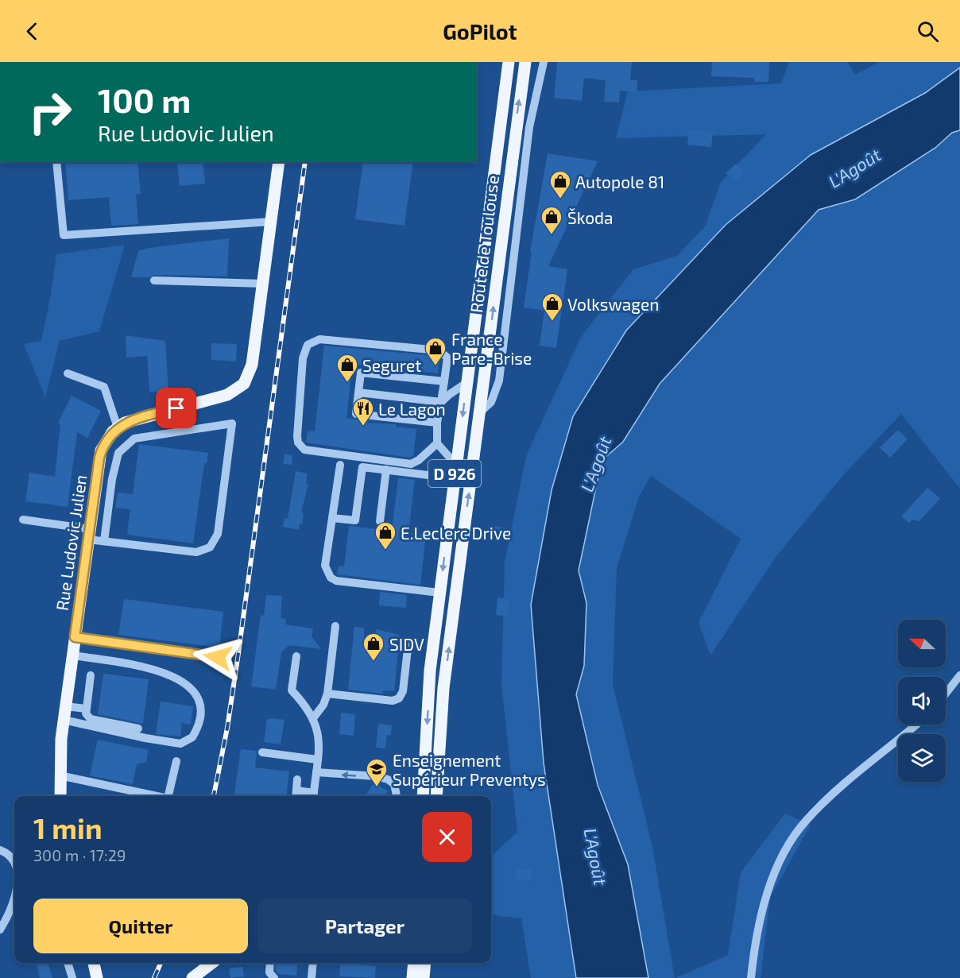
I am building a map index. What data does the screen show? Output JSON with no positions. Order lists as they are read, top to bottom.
{
  "streets": {
    "main road": ["Route de Toulouse", "D 926", "Rue Ludovic Julien"]
  },
  "water": ["L'Agoût"],
  "places": {
    "shop": [
      "Autopole 81",
      "Škoda",
      "Volkswagen",
      "France Pare-Brise",
      "Seguret",
      "E.Leclerc Drive",
      "SIDV"
    ],
    "restaurant": ["Le Lagon"],
    "school or university": ["Enseignement Supérieur Preventys"]
  },
  "north": "left",
  "page": {
    "header": "GoPilot",
    "turn": ["100 m", "Rue Ludovic Julien"],
    "heading": ["1 min", "300 m · 17:29"],
    "buttons": ["Quitter", "Partager"]
  }
}
